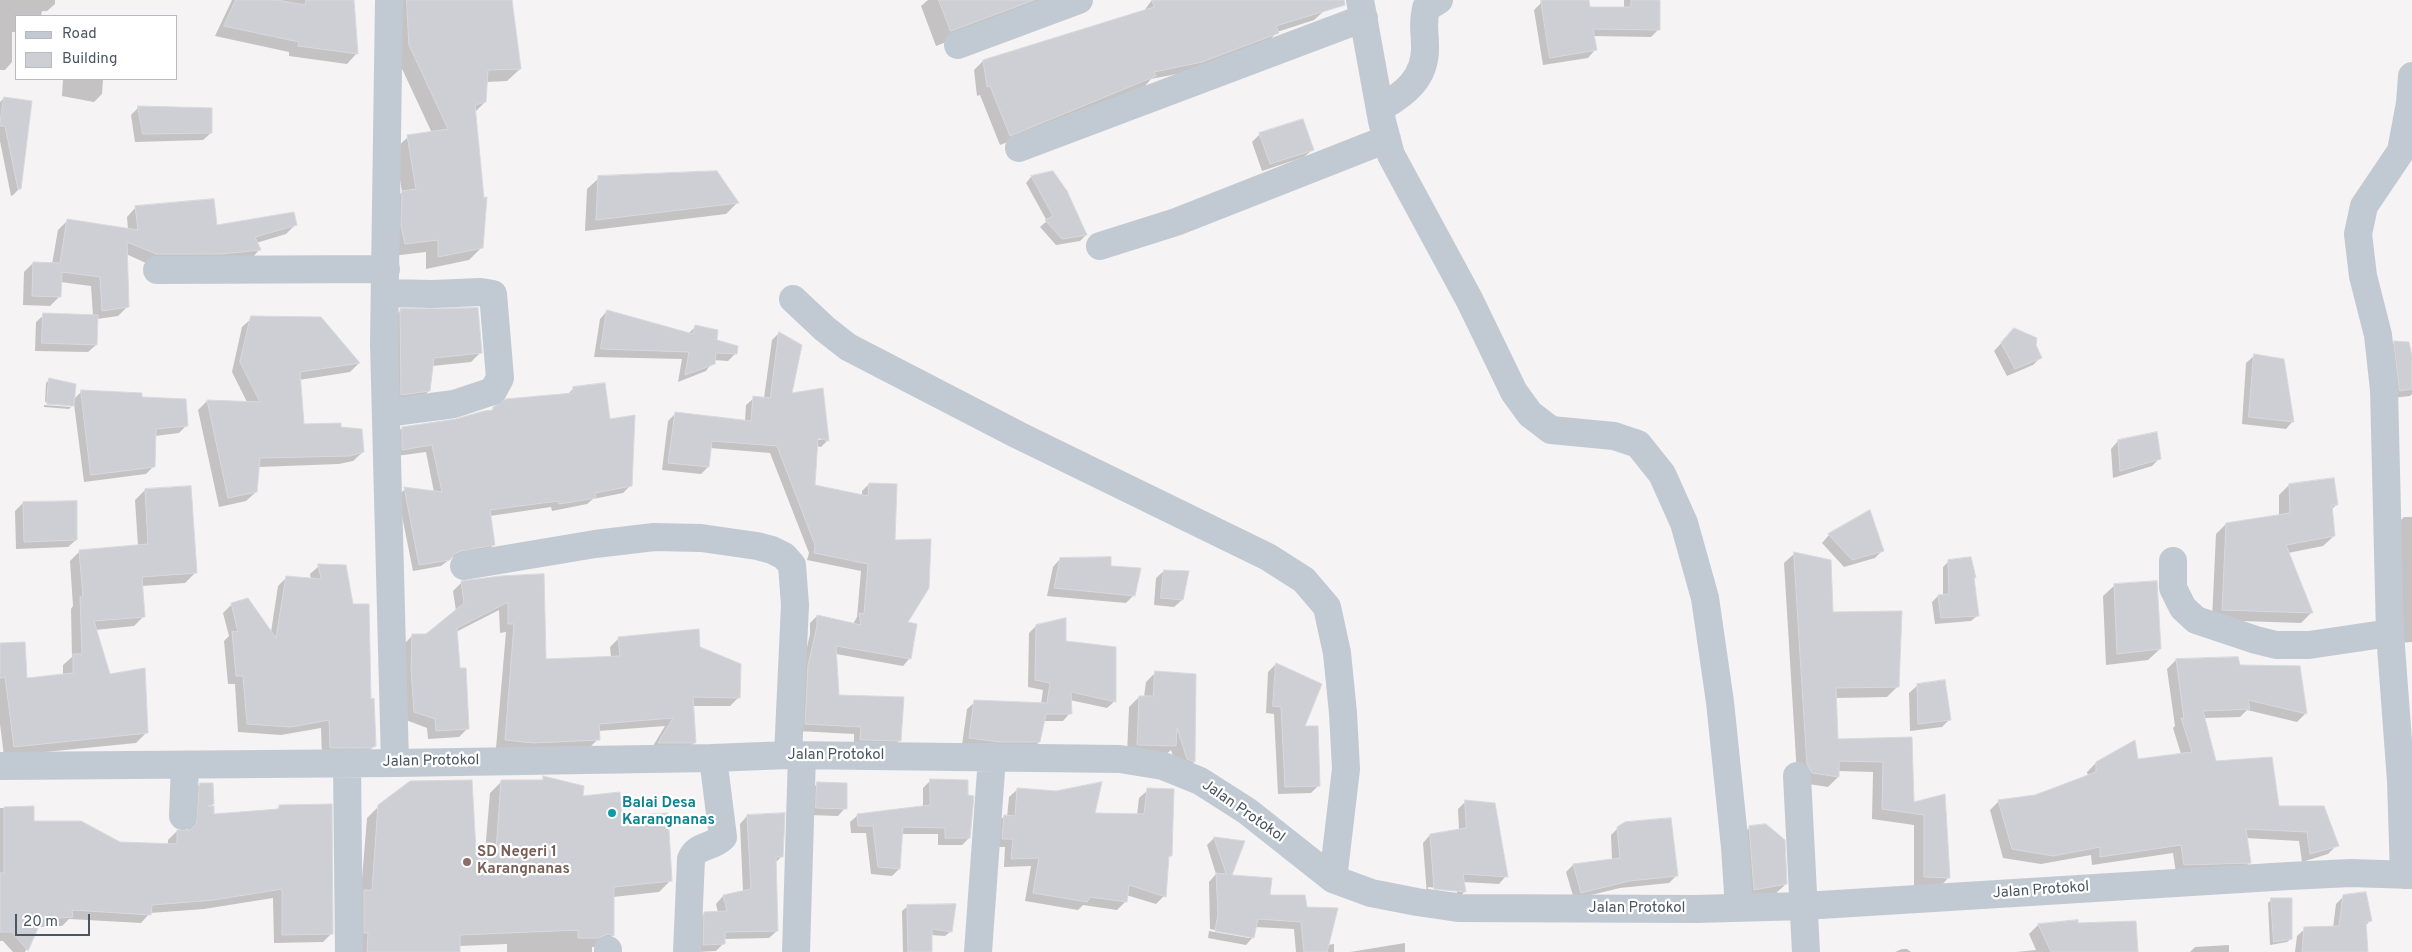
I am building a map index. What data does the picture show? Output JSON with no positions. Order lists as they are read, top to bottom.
{
  "streets": {
    "street": ["Jalan Protokol"]
  },
  "places": ["Balai Desa Karangnanas", "SD Negeri 1 Karangnanas"],
  "legend": ["Road", "Building"],
  "scale_bar": "20 m"
}
